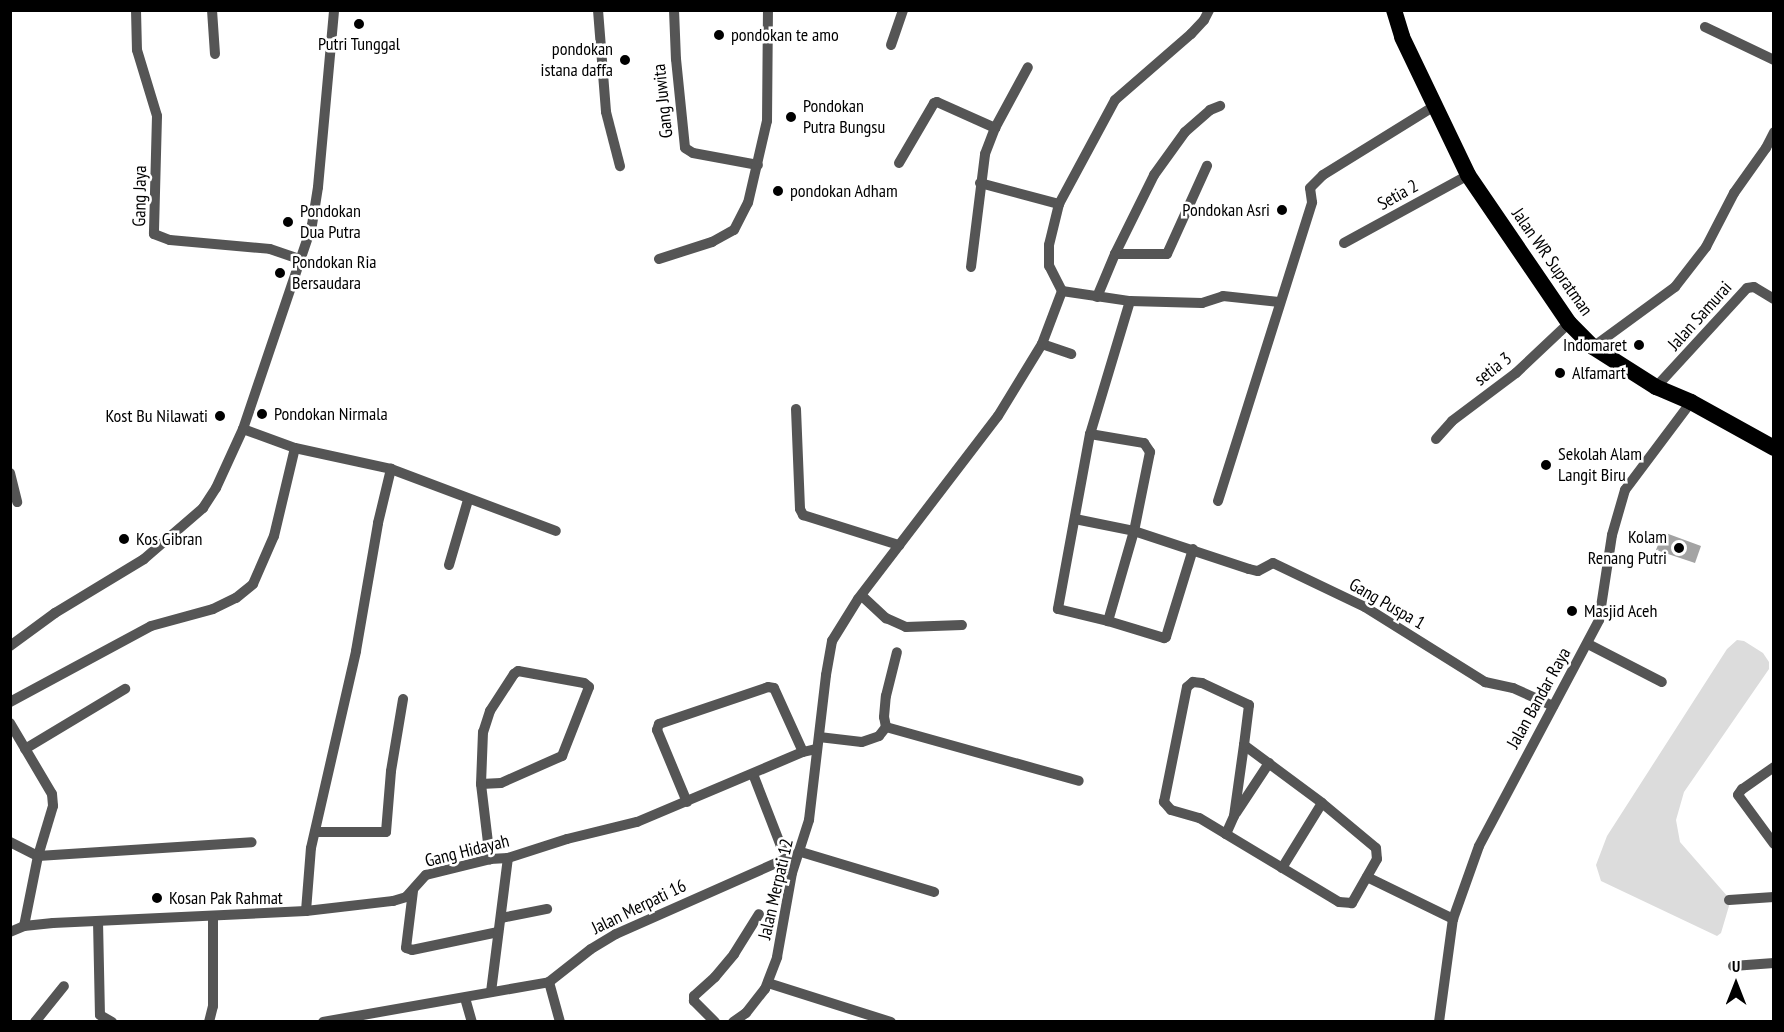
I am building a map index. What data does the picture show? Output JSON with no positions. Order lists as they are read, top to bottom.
{
  "streets": {
    "highway": ["Jalan WR Supratman"],
    "street": [
      "Gang Juwita",
      "Setia 2",
      "Gang Jaya",
      "Jalan Samurai",
      "setia 3",
      "Gang Puspa 1",
      "Jalan Bandar Raya",
      "Gang Hidayah",
      "Jalan Merpati 12",
      "Jalan Merpati 16"
    ]
  },
  "crossings": [
    ["Setia 2", "Jalan WR Supratman"],
    ["Jalan WR Supratman", "Jalan Samurai"],
    ["Jalan WR Supratman", "setia 3"],
    ["Jalan WR Supratman", "Jalan Bandar Raya"],
    ["Gang Puspa 1", "Jalan Bandar Raya"],
    ["Gang Hidayah", "Jalan Merpati 12"],
    ["Jalan Merpati 12", "Jalan Merpati 16"]
  ],
  "places": [
    "Putri Tunggal",
    "pondokan te amo",
    "pondokan istana daffa",
    "Pondokan Putra Bungsu",
    "pondokan Adham",
    "Pondokan Asri",
    "Pondokan Dua Putra",
    "Pondokan Ria Bersaudara",
    "Indomaret",
    "Alfamart",
    "Pondokan Nirmala",
    "Kost Bu Nilawati",
    "Sekolah Alam Langit Biru",
    "Kos Gibran",
    "Kolam Renang Putri",
    "Masjid Aceh",
    "Kosan Pak Rahmat"
  ],
  "north": "top"
}
